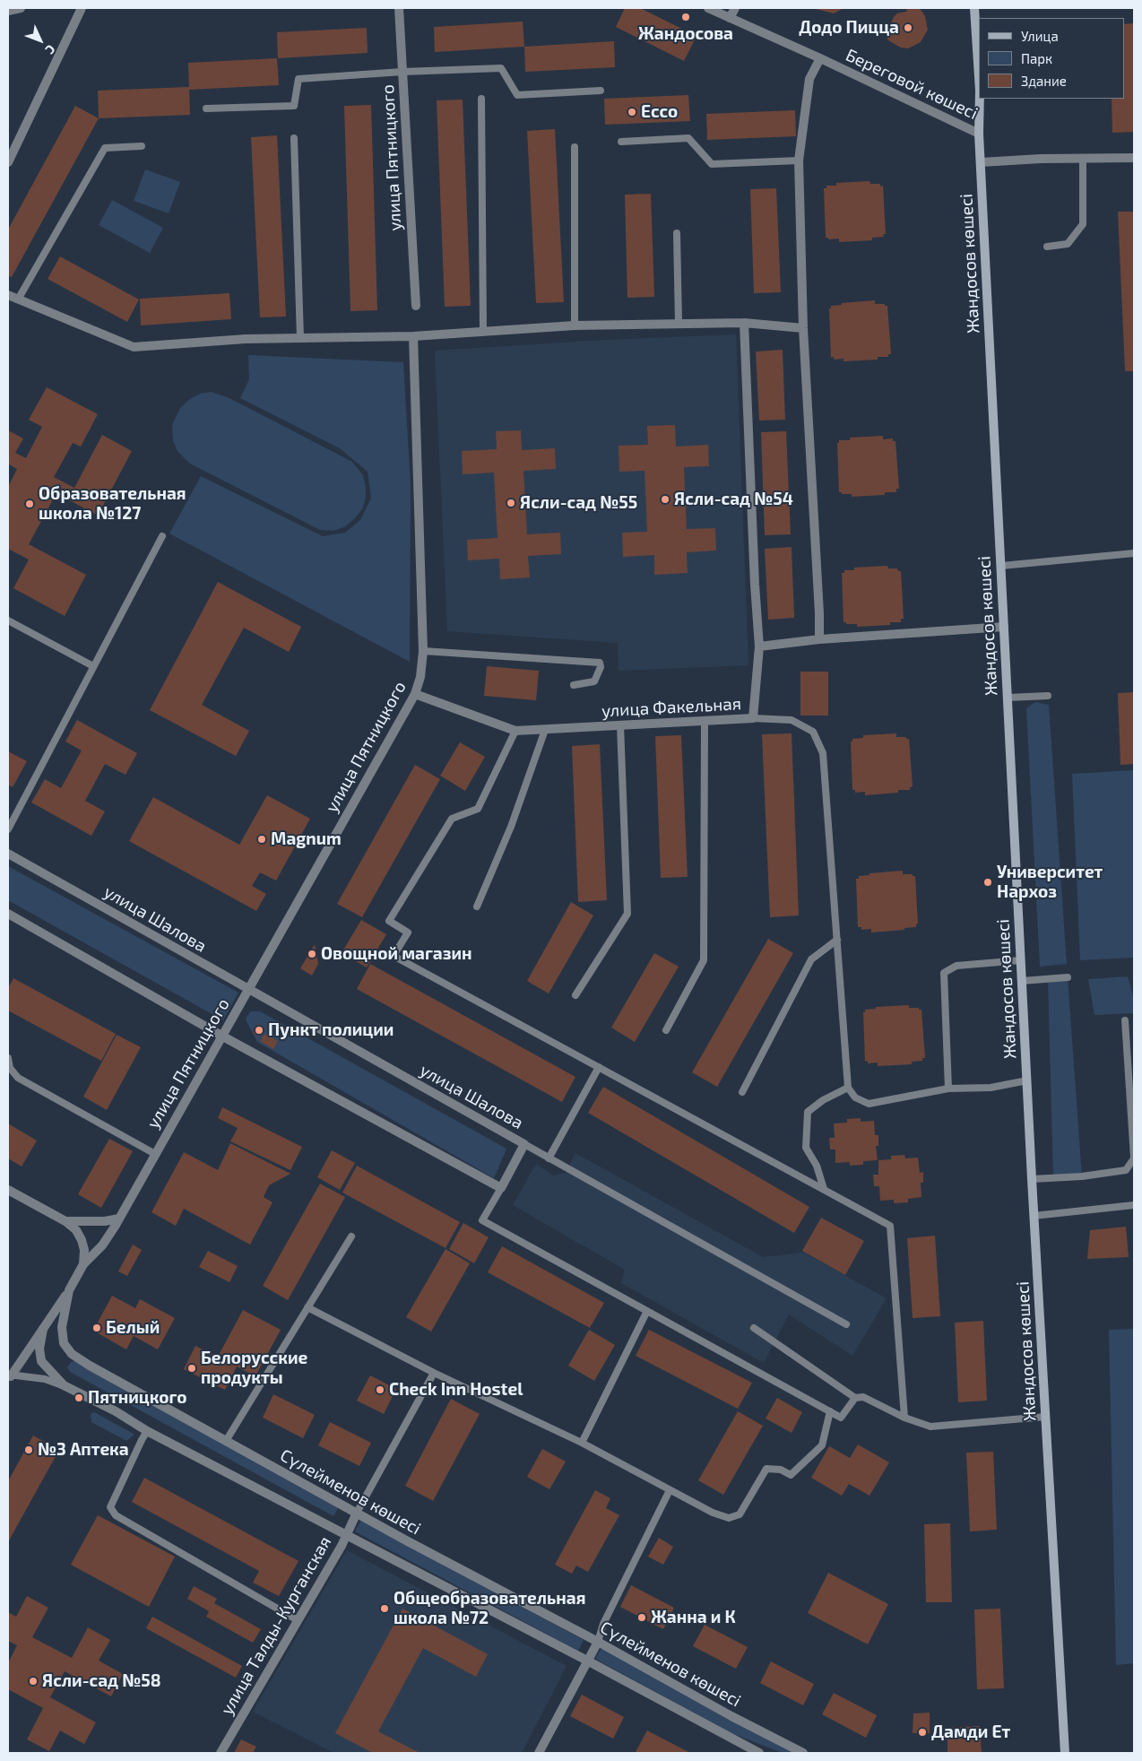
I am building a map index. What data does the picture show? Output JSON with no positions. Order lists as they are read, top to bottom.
{
  "streets": {
    "main road": ["Жандосов көшесі"],
    "street": [
      "Береговой көшесі",
      "улица Пятницкого",
      "улица Факельная",
      "улица Шалова",
      "Сүлейменов көшесі",
      "улица Талды-Курганская"
    ]
  },
  "crossings": [
    ["Береговой көшесі", "Жандосов көшесі"],
    ["улица Пятницкого", "улица Факельная"],
    ["улица Пятницкого", "улица Шалова"],
    ["улица Пятницкого", "Сүлейменов көшесі"],
    ["Сүлейменов көшесі", "улица Талды-Курганская"]
  ],
  "places": [
    "Жандосова",
    "Додо Пицца",
    "Ecco",
    "Ясли-сад №54",
    "Ясли-сад №55",
    "Образовательная школа №127",
    "Magnum",
    "Университет Нархоз",
    "Овощной магазин",
    "Пункт полиции",
    "Белый",
    "Белорусские продукты",
    "Check Inn Hostel",
    "Пятницкого",
    "№3 Аптека",
    "Общеобразовательная школа №72",
    "Жанна и К",
    "Ясли-сад №58",
    "Дамди Ет"
  ],
  "legend": ["Улица", "Парк", "Здание"],
  "north": "bottom right"
}
